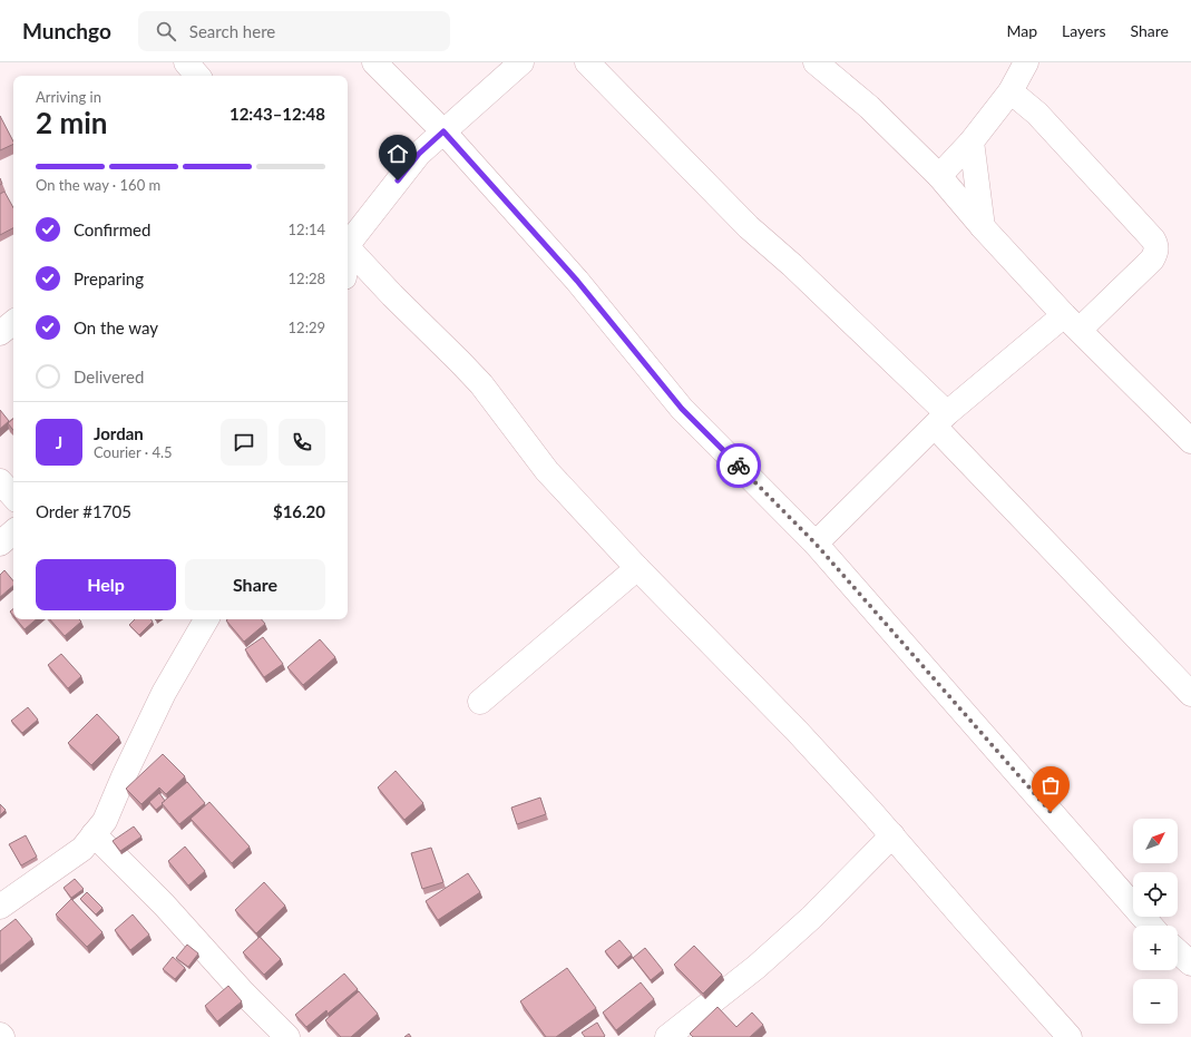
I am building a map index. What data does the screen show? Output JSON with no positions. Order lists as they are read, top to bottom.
{
  "north": "top right",
  "page": {
    "header": "Munchgo",
    "search": "Search here",
    "nav": ["Map", "Layers", "Share"],
    "heading": ["2 min", "Arriving in", "12:43–12:48"],
    "panel": [
      "Jordan",
      "Courier · 4.5",
      "Order #1705",
      "$16.20"
    ],
    "bar": "On the way · 160 m",
    "list": [
      ["Confirmed", "12:14"],
      ["Preparing", "12:28"],
      ["On the way", "12:29"],
      "Delivered"
    ],
    "round": "J",
    "buttons": ["Help", "Share"],
    "map_buttons": ["+", "−"]
  }
}
